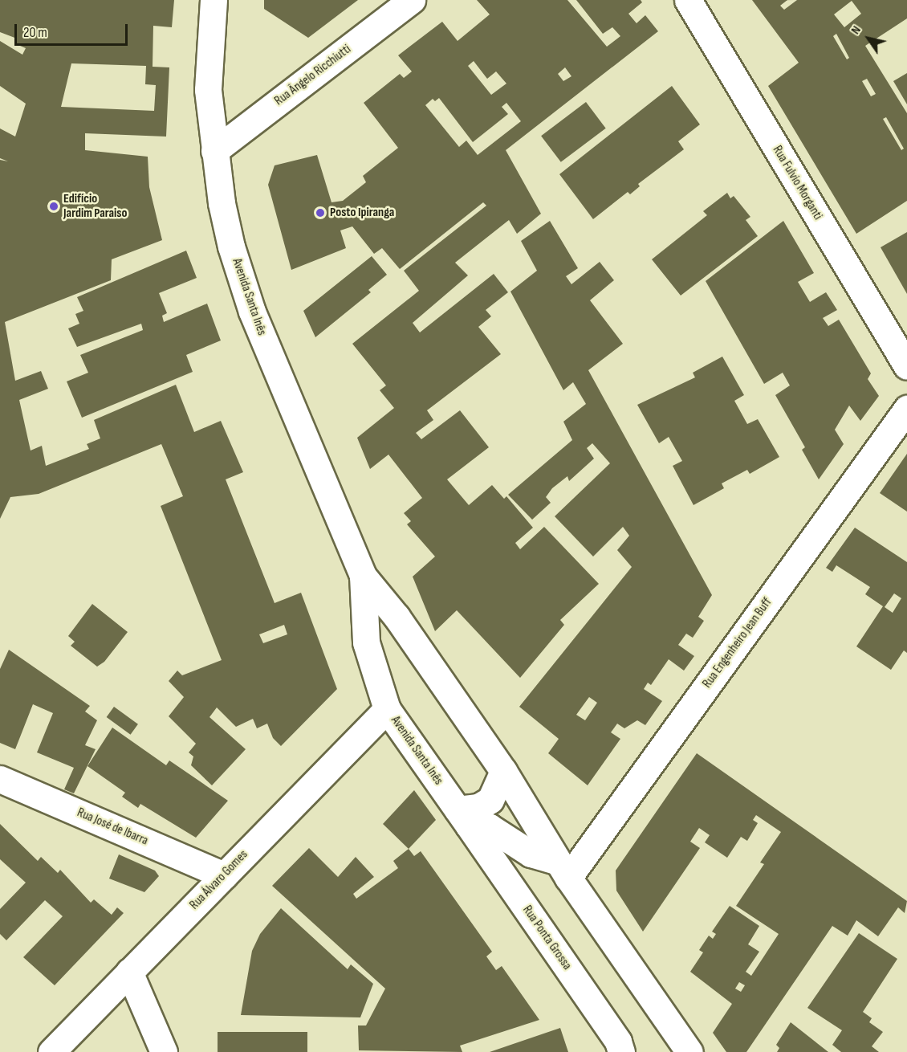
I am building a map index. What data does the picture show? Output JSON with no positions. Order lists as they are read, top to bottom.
{
  "streets": {
    "street": [
      "Rua Ângelo Ricchiutti",
      "Rua Fulvio Morganti",
      "Avenida Santa Inês",
      "Rua Engenheiro Jean Buff",
      "Rua José de Ibarra",
      "Rua Álvaro Gomes",
      "Rua Ponta Grossa"
    ]
  },
  "crossings": [
    ["Rua Ângelo Ricchiutti", "Avenida Santa Inês"],
    ["Avenida Santa Inês", "Rua Engenheiro Jean Buff"],
    ["Avenida Santa Inês", "Rua Álvaro Gomes"],
    ["Avenida Santa Inês", "Rua Ponta Grossa"],
    ["Rua José de Ibarra", "Rua Álvaro Gomes"]
  ],
  "places": ["Edifício Jardim Paraiso", "Posto Ipiranga"],
  "scale_bar": "20 m",
  "north": "top left"
}
